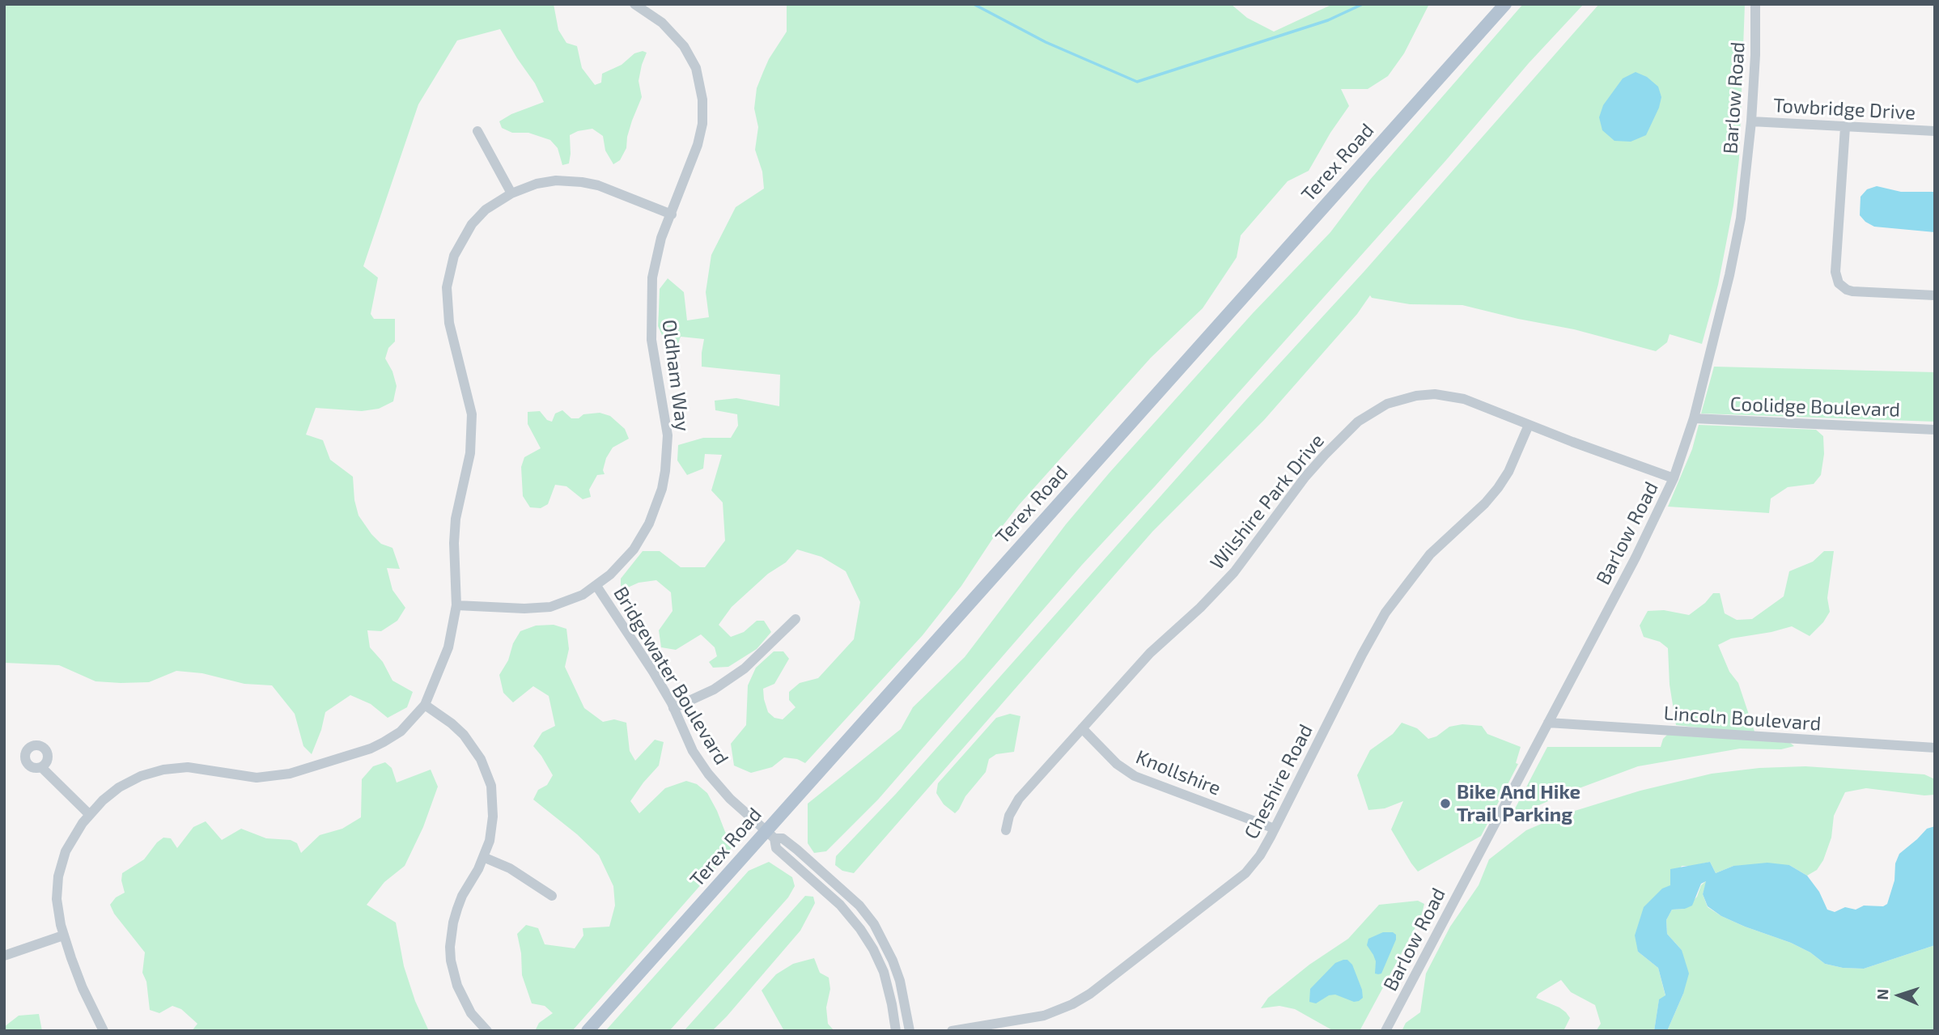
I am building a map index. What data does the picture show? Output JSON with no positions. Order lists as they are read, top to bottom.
{
  "streets": {
    "main road": ["Terex Road"],
    "street": [
      "Barlow Road",
      "Towbridge Drive",
      "Oldham Way",
      "Coolidge Boulevard",
      "Wilshire Park Drive",
      "Bridgewater Boulevard",
      "Lincoln Boulevard",
      "Knollshire",
      "Cheshire Road"
    ]
  },
  "crossings": [
    ["Barlow Road", "Towbridge Drive"],
    ["Barlow Road", "Coolidge Boulevard"],
    ["Barlow Road", "Wilshire Park Drive"],
    ["Barlow Road", "Lincoln Boulevard"],
    ["Terex Road", "Bridgewater Boulevard"],
    ["Oldham Way", "Bridgewater Boulevard"],
    ["Wilshire Park Drive", "Knollshire"],
    ["Wilshire Park Drive", "Cheshire Road"],
    ["Knollshire", "Cheshire Road"]
  ],
  "places": ["Bike And Hike Trail Parking"],
  "north": "left"
}
